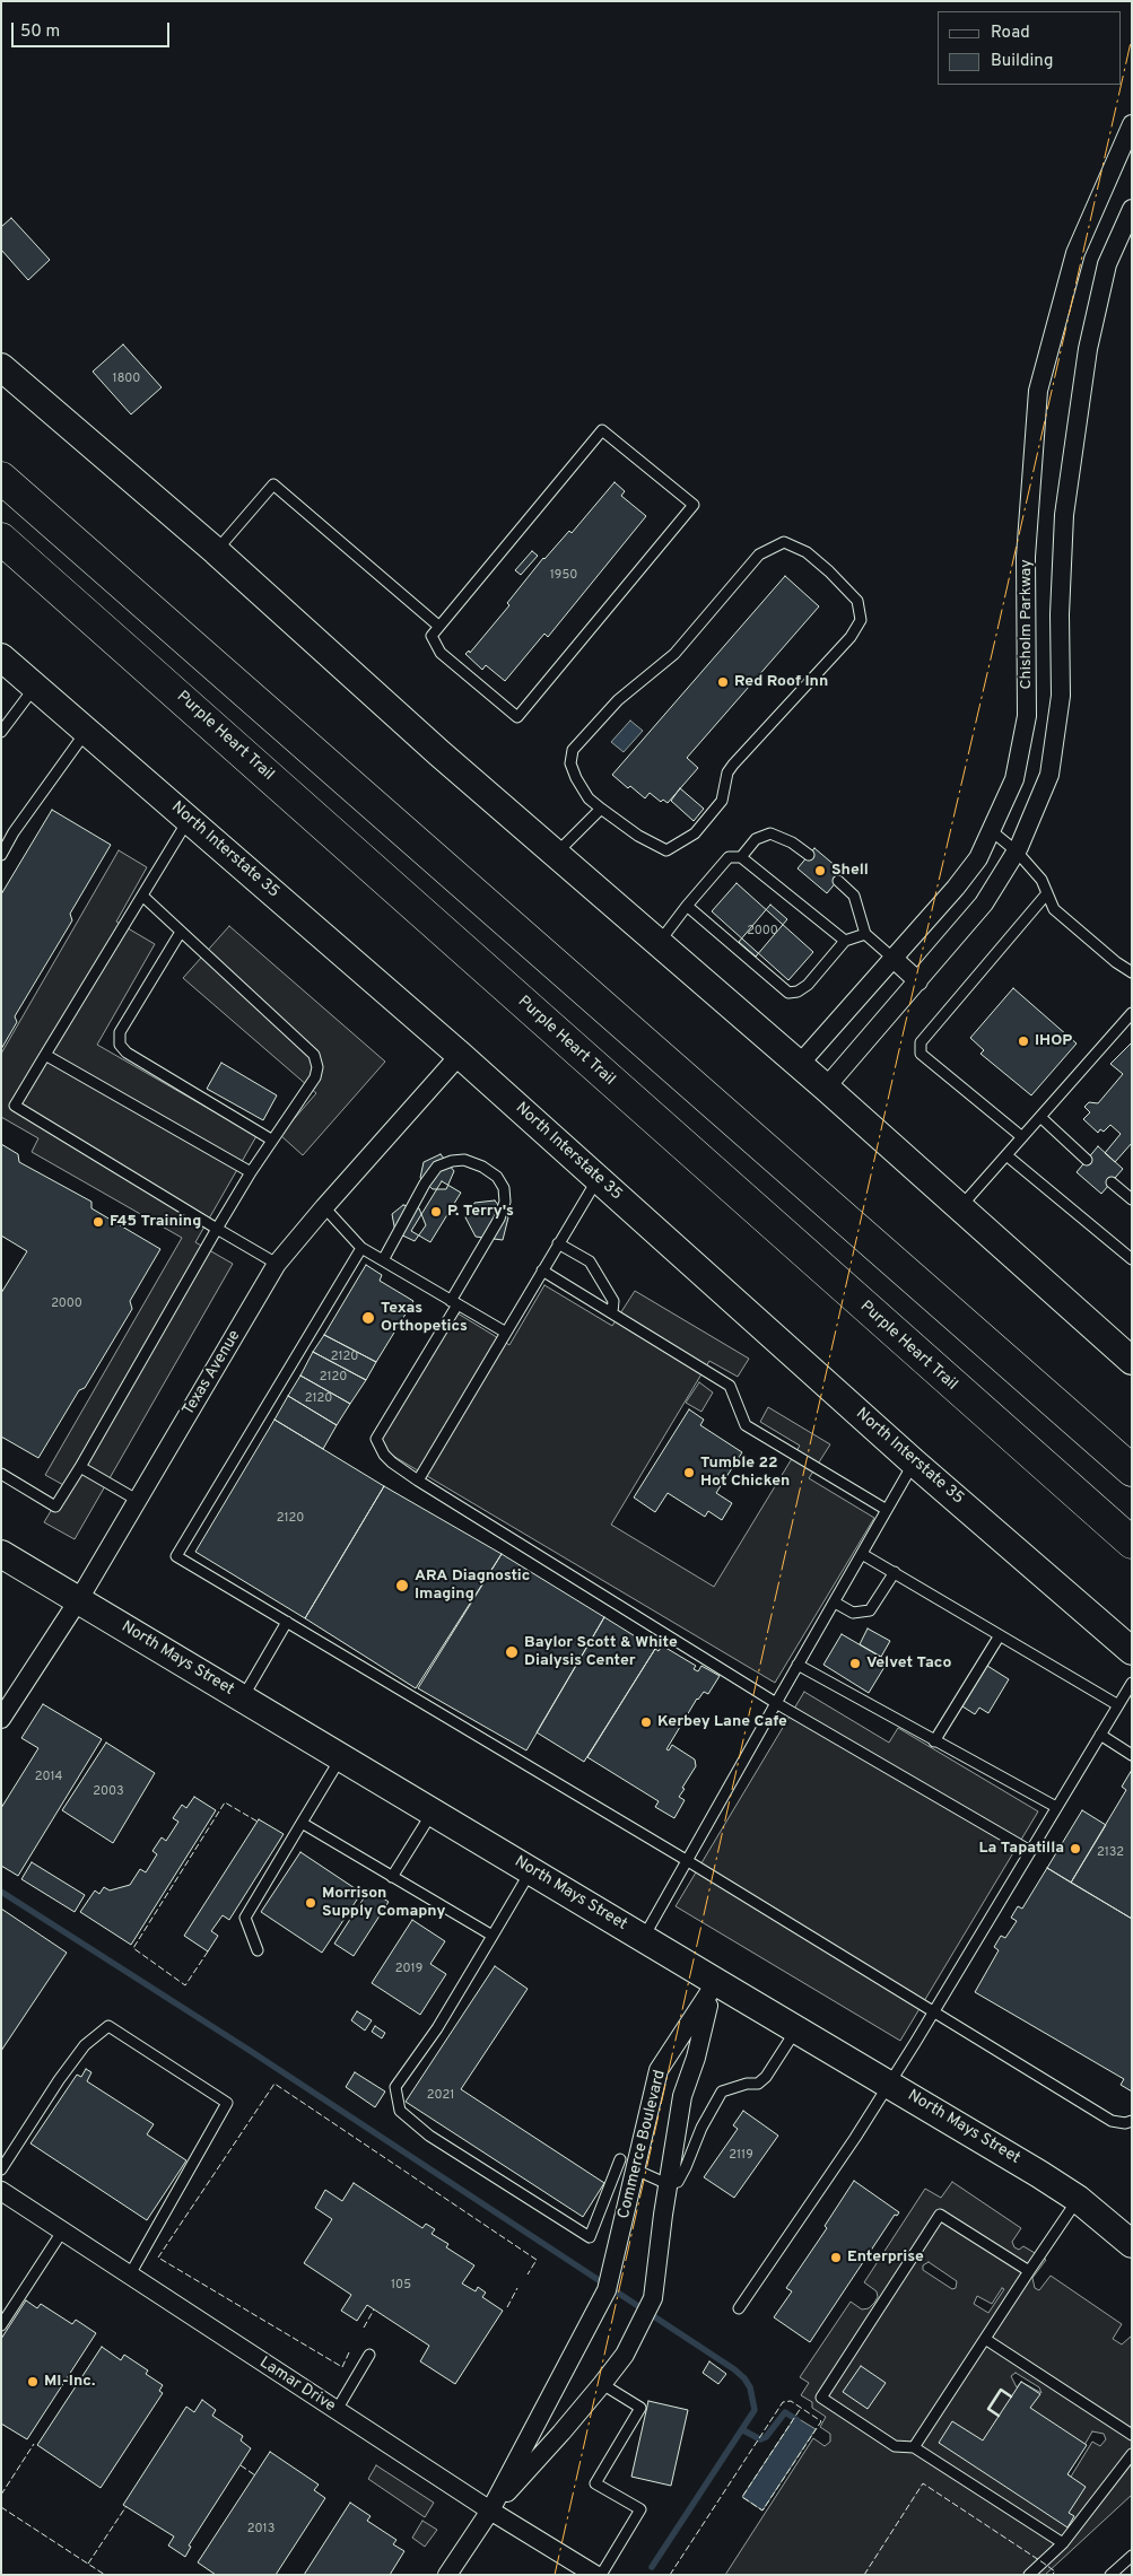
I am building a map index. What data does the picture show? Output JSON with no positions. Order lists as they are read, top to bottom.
{
  "streets": {
    "highway": ["Purple Heart Trail"],
    "main road": ["North Interstate 35", "North Mays Street"],
    "street": [
      "Chisholm Parkway",
      "Texas Avenue",
      "Commerce Boulevard",
      "Lamar Drive"
    ]
  },
  "crossings": [
    ["North Interstate 35", "Texas Avenue"],
    ["Texas Avenue", "North Mays Street"],
    ["North Mays Street", "Commerce Boulevard"],
    ["Commerce Boulevard", "Lamar Drive"]
  ],
  "places": [
    "Red Roof Inn",
    "Shell",
    "IHOP",
    "P. Terry's",
    "F45 Training",
    "Texas Orthopetics",
    "Tumble 22 Hot Chicken",
    "ARA Diagnostic Imaging",
    "Baylor Scott & White Dialysis Center",
    "Velvet Taco",
    "Kerbey Lane Cafe",
    "La Tapatilla",
    "Morrison Supply Comapny",
    "Enterprise",
    "MI-Inc."
  ],
  "house_numbers": [
    "1800",
    "1950",
    "2000",
    "2000",
    "2120",
    "2120",
    "2120",
    "2120",
    "2014",
    "2003",
    "2132",
    "2019",
    "2021",
    "2119",
    "105",
    "2013"
  ],
  "legend": ["Road", "Building"],
  "scale_bar": "50 m"
}
